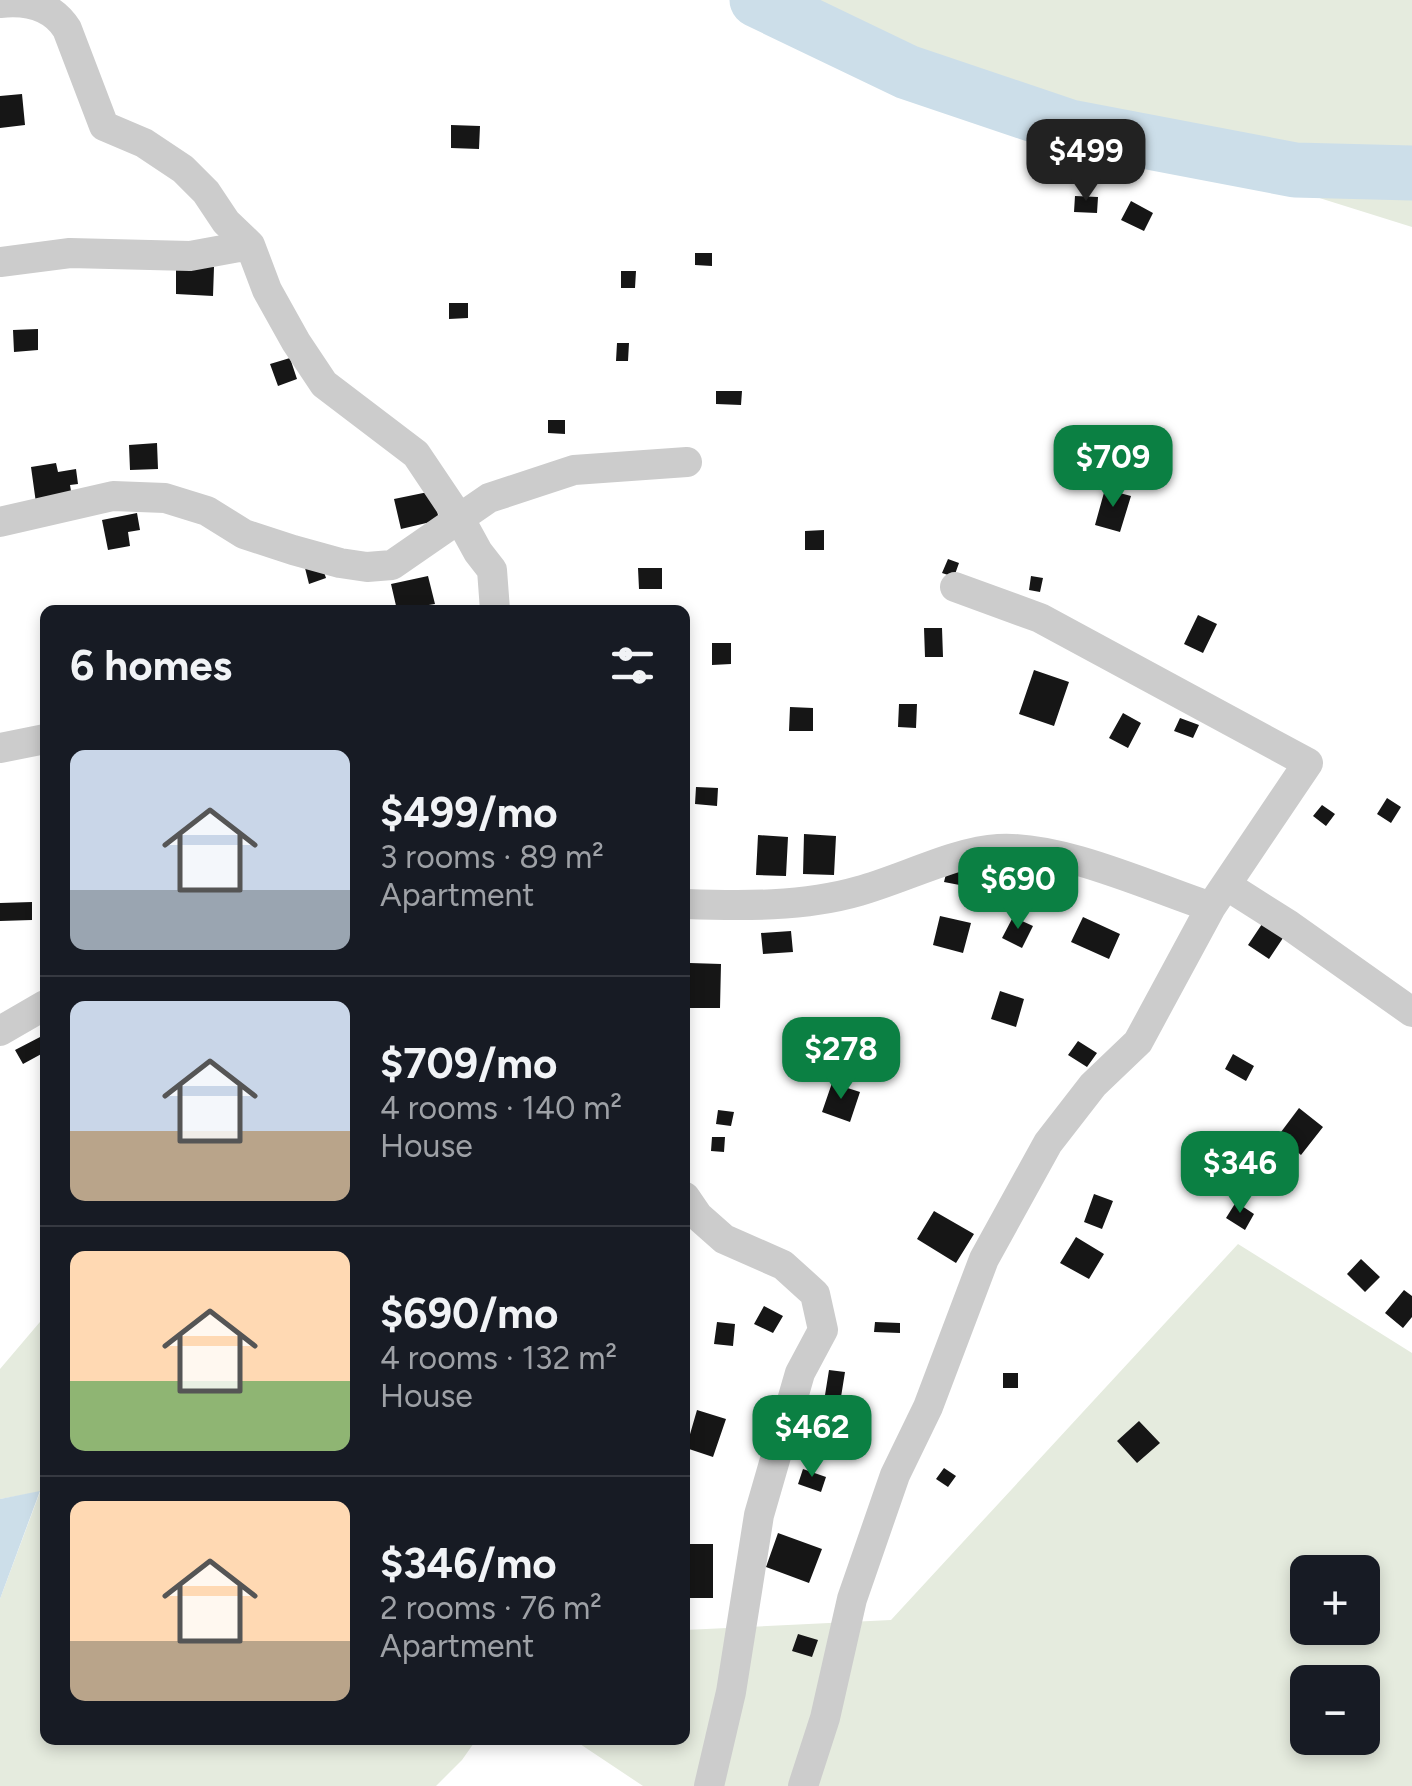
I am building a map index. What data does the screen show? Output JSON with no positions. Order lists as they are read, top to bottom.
{
  "page": {
    "price": [
      "$499",
      "$709",
      "$690",
      "$278",
      "$346",
      "$462"
    ],
    "heading": "6 homes",
    "list": [
      {
        "name": "$499/mo",
        "note": "3 rooms · 89 m² · Apartment"
      },
      {
        "name": "$709/mo",
        "note": "4 rooms · 140 m² · House"
      },
      {
        "name": "$690/mo",
        "note": "4 rooms · 132 m² · House"
      },
      {
        "name": "$346/mo",
        "note": "2 rooms · 76 m² · Apartment"
      }
    ],
    "map_buttons": ["+", "−"]
  }
}
